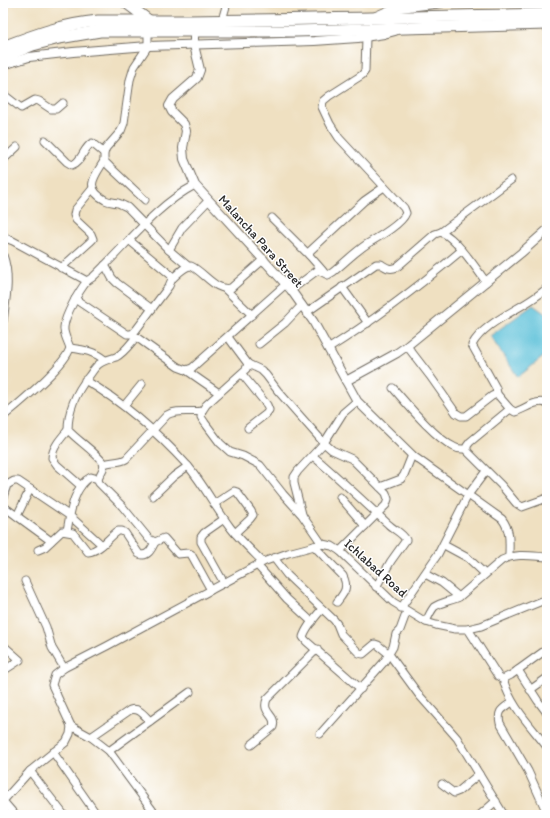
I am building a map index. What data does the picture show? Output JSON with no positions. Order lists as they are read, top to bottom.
{
  "streets": {
    "street": ["Malancha Para Street", "Ichlabad Road"]
  }
}
